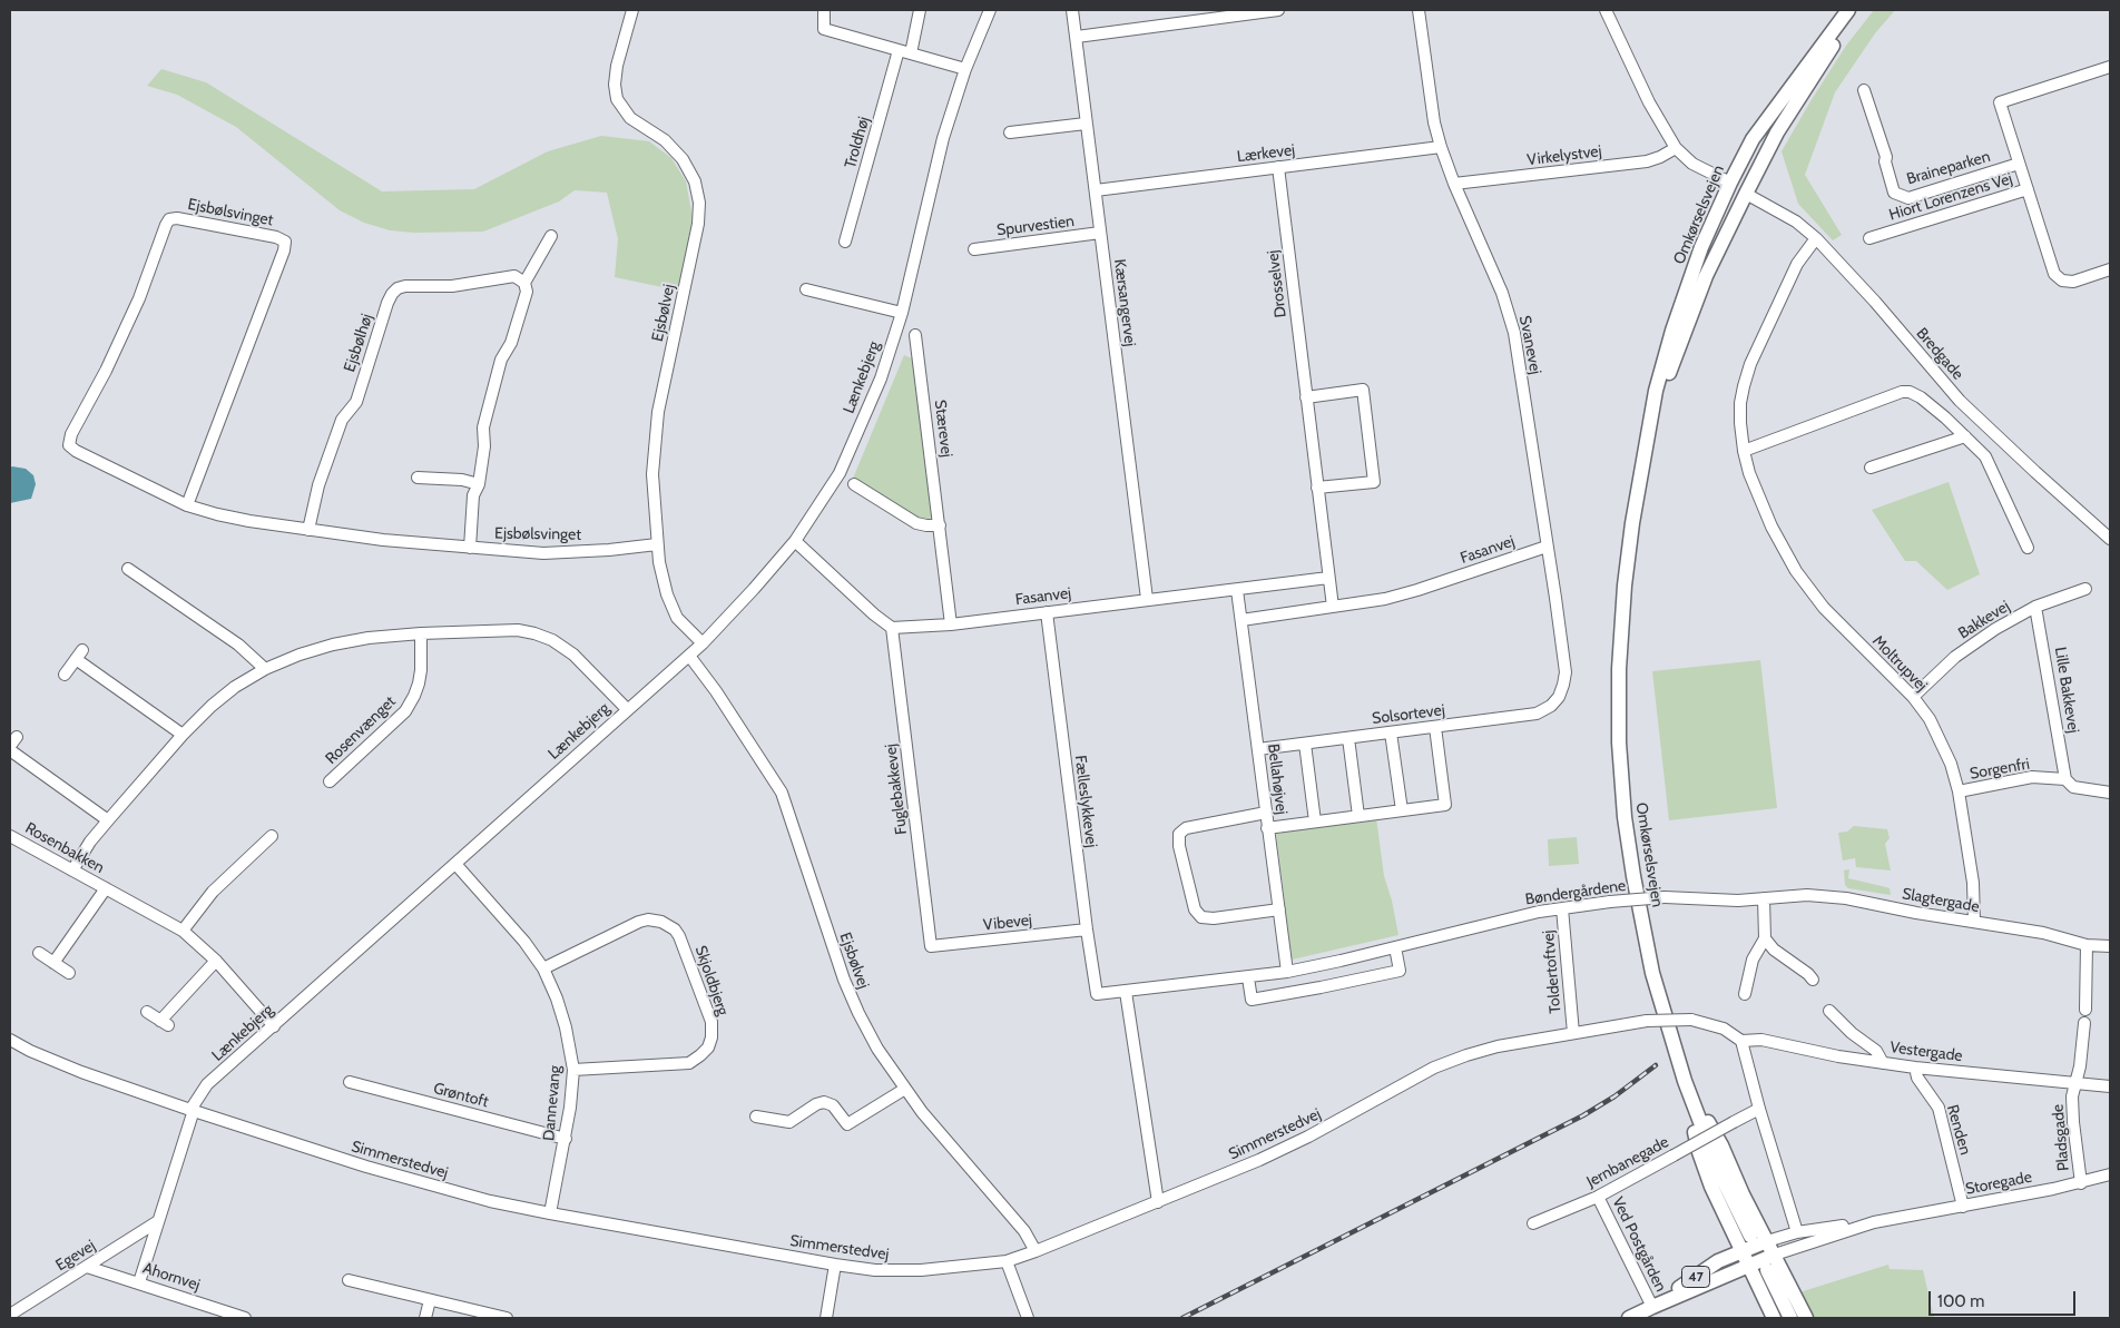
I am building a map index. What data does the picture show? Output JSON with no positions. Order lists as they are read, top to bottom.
{
  "streets": {
    "main road": ["Omkørselsvejen", "47"],
    "street": [
      "Troldhøj",
      "Lærkevej",
      "Virkelystvej",
      "Braineparken",
      "Hiort Lorenzens Vej",
      "Ejsbølsvinget",
      "Spurvestien",
      "Drosselvej",
      "Kærsangervej",
      "Ejsbølvej",
      "Ejsbølhøj",
      "Svanevej",
      "Bredgade",
      "Lænkebjerg",
      "Stærevej",
      "Fasanvej",
      "Bakkevej",
      "Moltrupvej",
      "Lille Bakkevej",
      "Solsortevej",
      "Rosenvænget",
      "Sorgenfri",
      "Bellahøjvej",
      "Fuglebakkevej",
      "Fælleslykkevej",
      "Rosenbakken",
      "Bøndergårdene",
      "Slagtergade",
      "Vibevej",
      "Toldertoftvej",
      "Skjoldbjerg",
      "Vestergade",
      "Grøntoft",
      "Dannevang",
      "Renden",
      "Simmerstedvej",
      "Pladsgade",
      "Jernbanegade",
      "Storegade",
      "Ved Postgården",
      "Egevej",
      "Ahornvej"
    ]
  },
  "crossings": [
    ["Lærkevej", "Drosselvej"],
    ["Lærkevej", "Kærsangervej"],
    ["Lærkevej", "Svanevej"],
    ["Virkelystvej", "Svanevej"],
    ["Ejsbølsvinget", "Ejsbølvej"],
    ["Ejsbølsvinget", "Ejsbølhøj"],
    ["Omkørselsvejen", "Bredgade"],
    ["Spurvestien", "Kærsangervej"],
    ["Drosselvej", "Fasanvej"],
    ["Kærsangervej", "Fasanvej"],
    ["Ejsbølvej", "Lænkebjerg"],
    ["Ejsbølvej", "Simmerstedvej"],
    ["Svanevej", "Fasanvej"],
    ["Svanevej", "Solsortevej"],
    ["Bredgade", "Moltrupvej"],
    ["Lænkebjerg", "Rosenbakken"],
    ["Lænkebjerg", "Dannevang"],
    ["Lænkebjerg", "Simmerstedvej"],
    ["Stærevej", "Fasanvej"],
    ["Fasanvej", "Bellahøjvej"],
    ["Fasanvej", "Fuglebakkevej"],
    ["Fasanvej", "Fælleslykkevej"],
    ["Bakkevej", "Moltrupvej"],
    ["Bakkevej", "Lille Bakkevej"],
    ["Moltrupvej", "Sorgenfri"],
    ["Moltrupvej", "Slagtergade"],
    ["Lille Bakkevej", "Sorgenfri"],
    ["Solsortevej", "Bellahøjvej"],
    ["Bellahøjvej", "Bøndergårdene"],
    ["Fuglebakkevej", "Vibevej"],
    ["Fælleslykkevej", "Bøndergårdene"],
    ["Fælleslykkevej", "Vibevej"],
    ["Bøndergårdene", "Slagtergade"],
    ["Bøndergårdene", "Toldertoftvej"],
    ["Toldertoftvej", "Simmerstedvej"],
    ["Skjoldbjerg", "Dannevang"],
    ["Vestergade", "Renden"],
    ["Vestergade", "Simmerstedvej"],
    ["Vestergade", "Pladsgade"],
    ["Grøntoft", "Dannevang"],
    ["Dannevang", "Simmerstedvej"],
    ["Renden", "Storegade"],
    ["Pladsgade", "Storegade"],
    ["Jernbanegade", "Ved Postgården"],
    ["Storegade", "47"],
    ["Ved Postgården", "47"],
    ["Egevej", "Ahornvej"]
  ],
  "scale_bar": "100 m"
}
